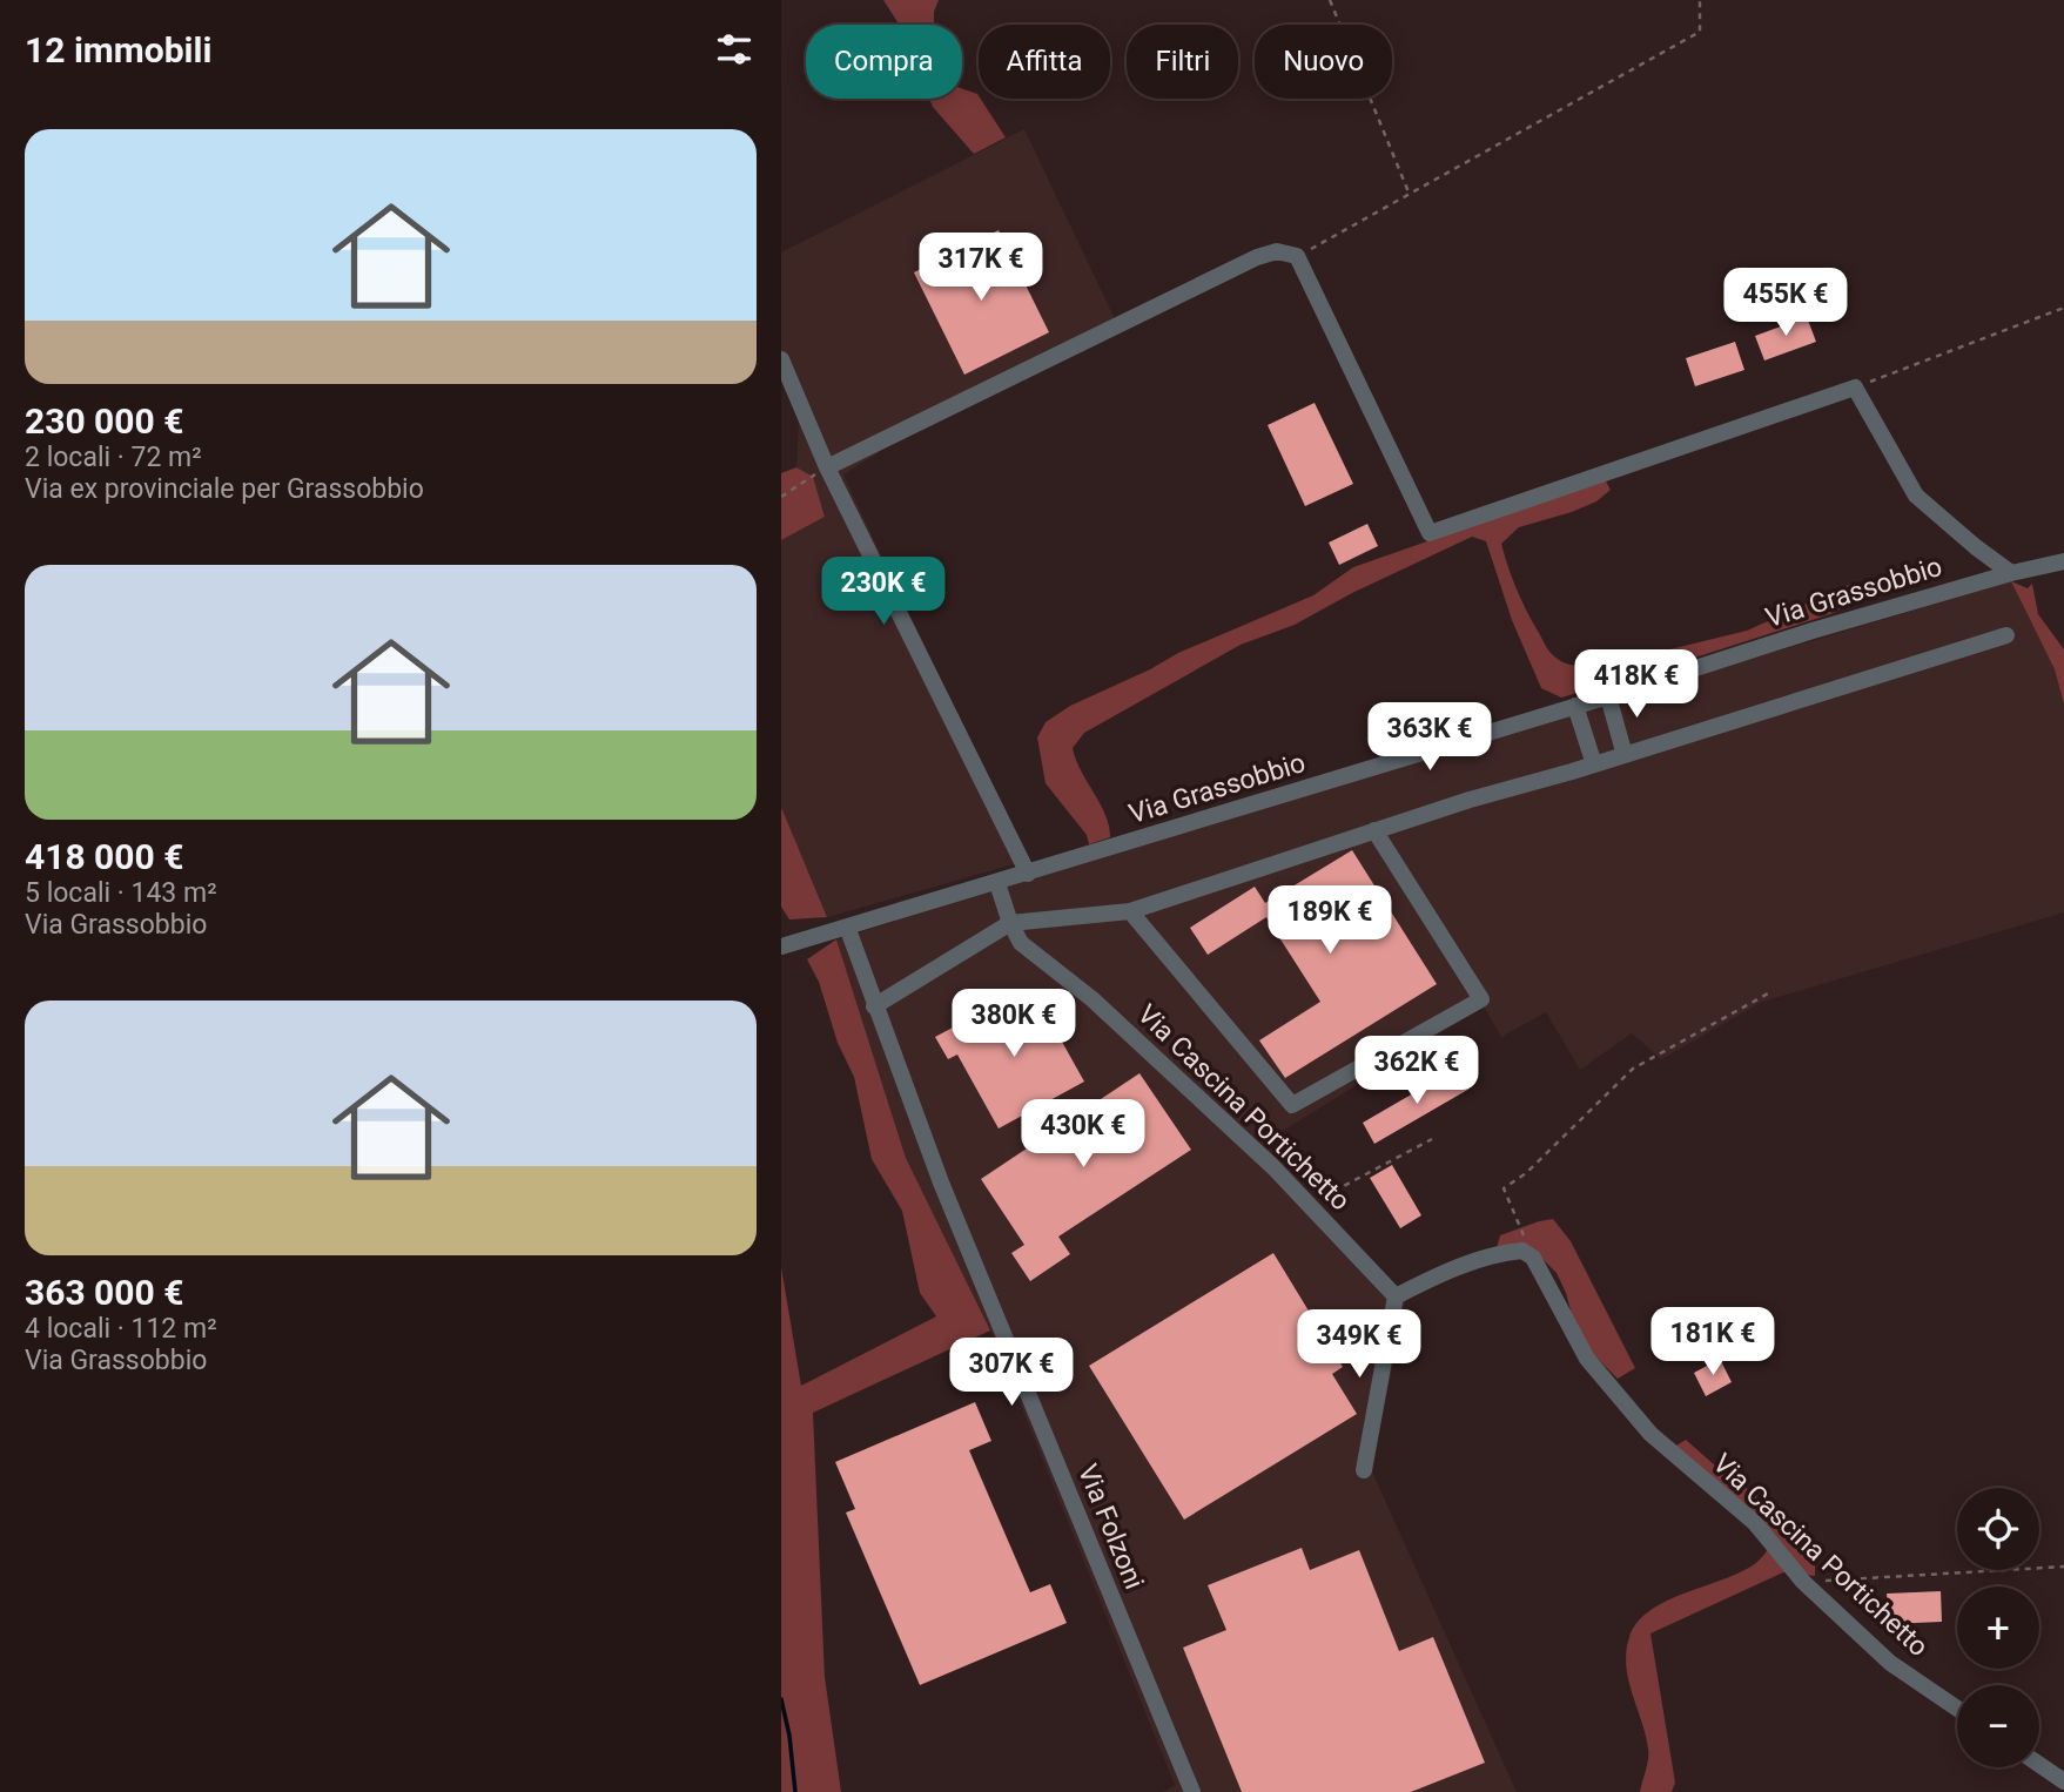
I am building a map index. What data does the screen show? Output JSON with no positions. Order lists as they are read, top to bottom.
{
  "streets": {
    "street": ["Via Grassobbio", "Via Cascina Portichetto", "Via Folzoni"]
  },
  "crossings": [
    ["Via Grassobbio", "Via Cascina Portichetto"],
    ["Via Grassobbio", "Via Folzoni"]
  ],
  "page": {
    "heading": "12 immobili",
    "chip": [
      "Compra",
      "Affitta",
      "Filtri",
      "Nuovo"
    ],
    "list": [
      {
        "name": "230 000 €",
        "note": "2 locali · 72 m² · Via ex provinciale per Grassobbio"
      },
      {
        "name": "418 000 €",
        "note": "5 locali · 143 m² · Via Grassobbio"
      },
      {
        "name": "363 000 €",
        "note": "4 locali · 112 m² · Via Grassobbio"
      }
    ],
    "price": [
      "317K €",
      "455K €",
      "230K €",
      "418K €",
      "363K €",
      "189K €",
      "380K €",
      "362K €",
      "430K €",
      "181K €",
      "349K €",
      "307K €"
    ],
    "map_buttons": ["+", "−"]
  }
}
